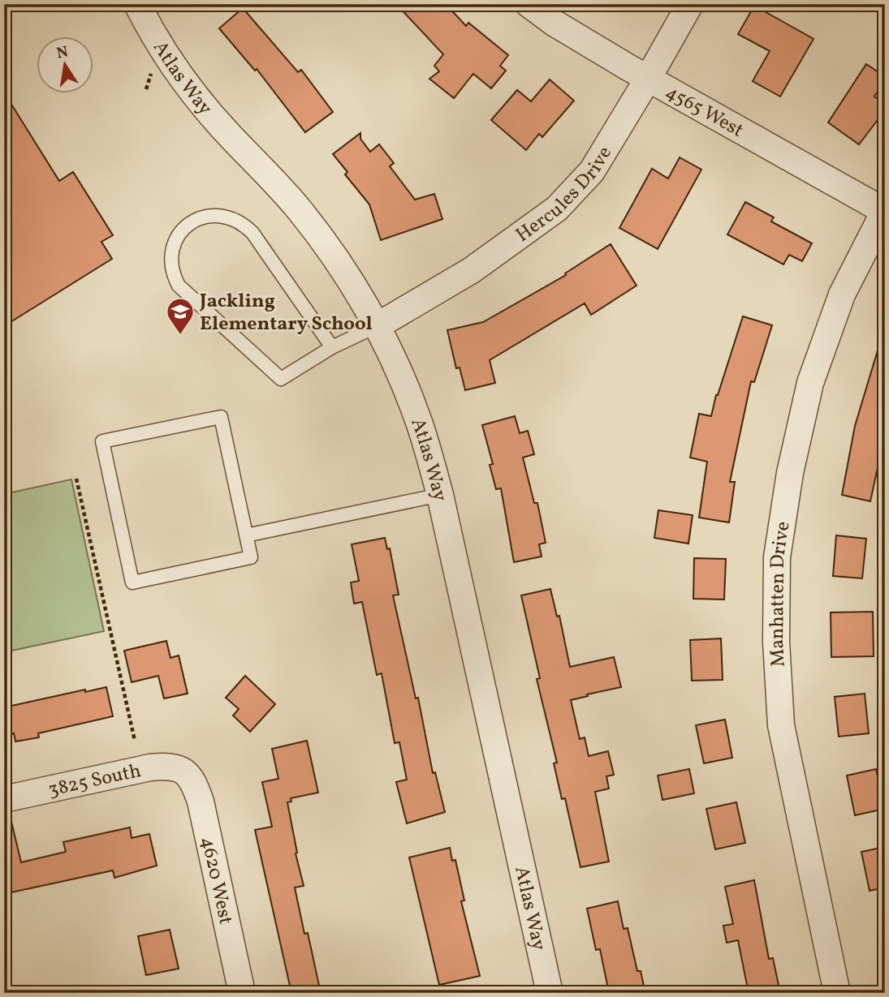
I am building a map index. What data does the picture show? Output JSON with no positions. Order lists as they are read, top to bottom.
{
  "streets": {
    "street": [
      "Atlas Way",
      "4565 West",
      "Hercules Drive",
      "Manhatten Drive",
      "3825 South",
      "4620 West"
    ]
  },
  "crossings": [
    ["Atlas Way", "Hercules Drive"],
    ["4565 West", "Hercules Drive"],
    ["4565 West", "Manhatten Drive"],
    ["3825 South", "4620 West"]
  ],
  "places": {
    "school or university": ["Jackling Elementary School"]
  },
  "north": "top"
}
